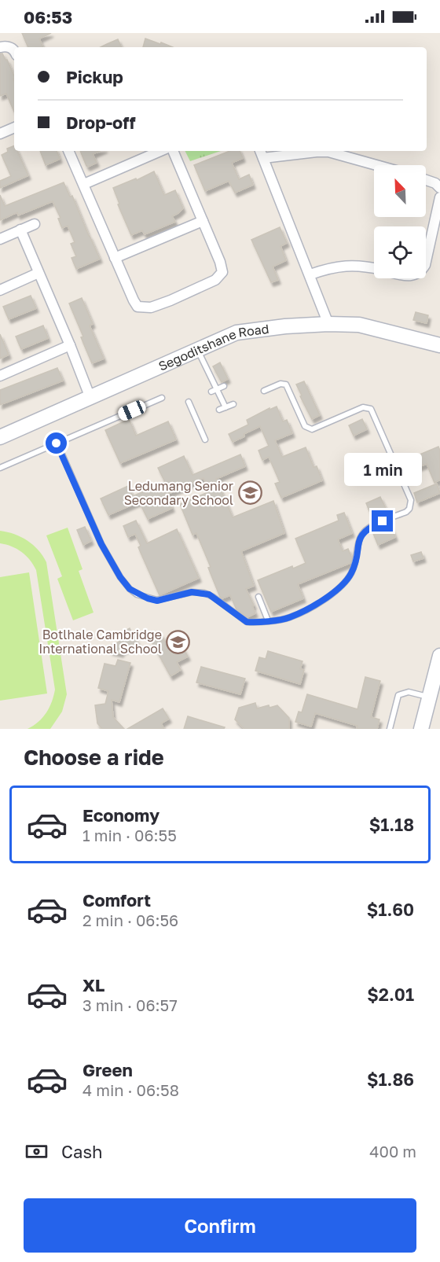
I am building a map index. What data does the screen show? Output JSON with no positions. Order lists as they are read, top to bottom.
{
  "streets": {
    "street": ["Segoditshane Road"]
  },
  "places": {
    "school or university": ["Ledumang Senior Secondary School", "Botlhale Cambridge International School"]
  },
  "north": "top left",
  "page": {
    "status": "06:53",
    "banner": ["Pickup", "Drop-off"],
    "bubble": "1 min",
    "heading": "Choose a ride",
    "list": [
      {
        "name": "Economy",
        "note": "1 min · 06:55",
        "value": "$1.18"
      },
      {
        "name": "Comfort",
        "note": "2 min · 06:56",
        "value": "$1.60"
      },
      {
        "name": "XL",
        "note": "3 min · 06:57",
        "value": "$2.01"
      },
      {
        "name": "Green",
        "note": "4 min · 06:58",
        "value": "$1.86"
      }
    ],
    "pay": ["Cash", "400 m"],
    "buttons": "Confirm"
  }
}
